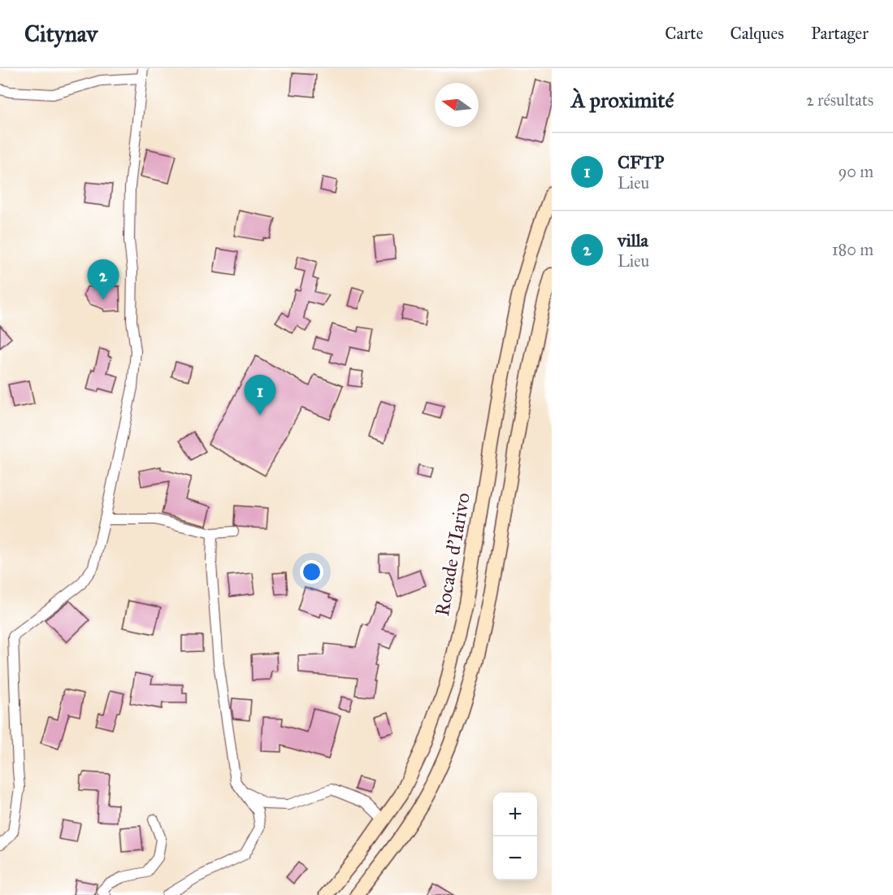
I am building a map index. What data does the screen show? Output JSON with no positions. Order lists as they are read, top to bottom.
{
  "streets": {
    "main road": ["Rocade d'Iarivo"]
  },
  "north": "left",
  "page": {
    "header": "Citynav",
    "nav": ["Carte", "Calques", "Partager"],
    "heading": ["À proximité", "2 résultats"],
    "list": [
      {
        "mark": "1",
        "name": "CFTP",
        "note": "Lieu",
        "value": "90 m"
      },
      {
        "mark": "2",
        "name": "villa",
        "note": "Lieu",
        "value": "180 m"
      }
    ],
    "pins": ["2", "1"],
    "map_buttons": ["+", "−"]
  }
}
